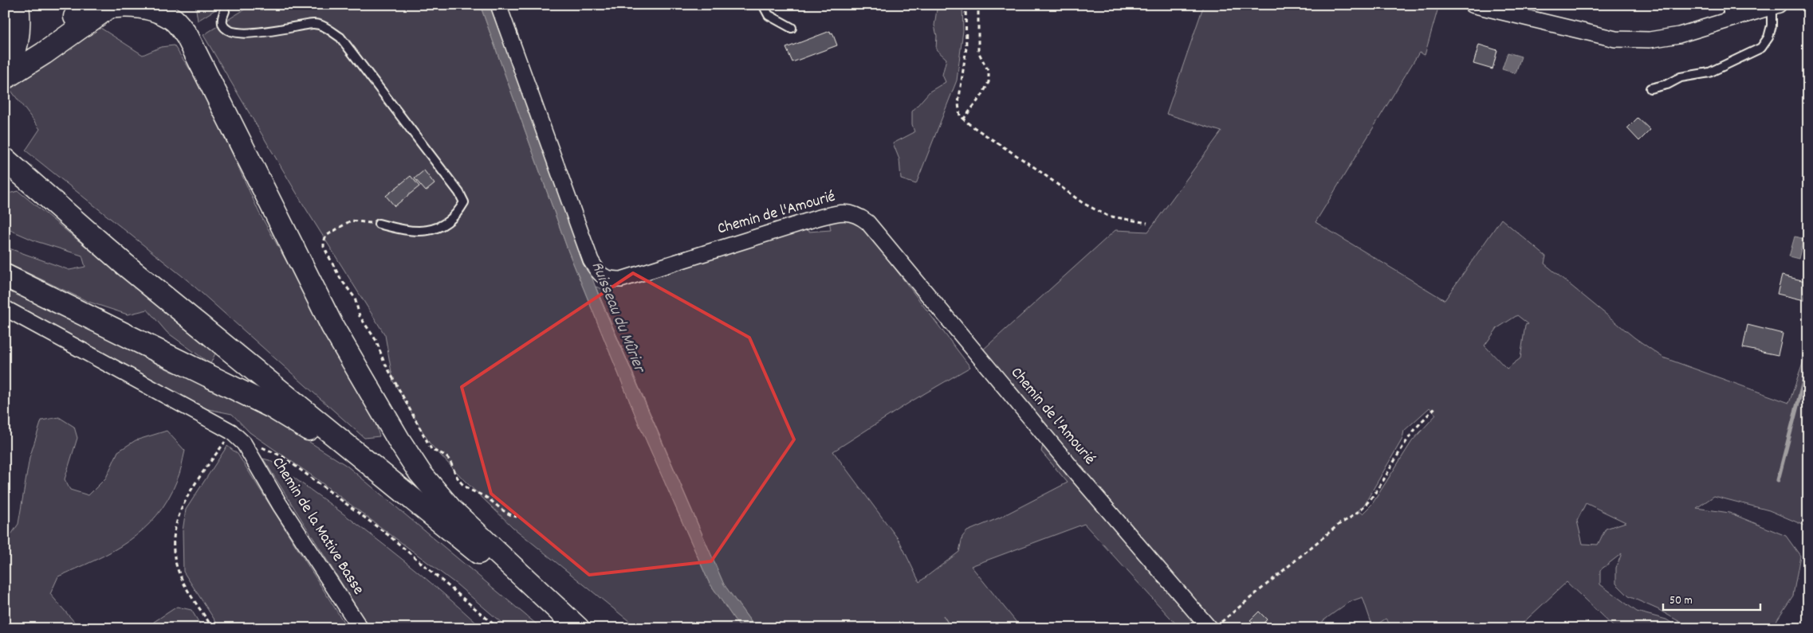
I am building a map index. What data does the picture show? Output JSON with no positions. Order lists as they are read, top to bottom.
{
  "streets": {
    "street": ["Chemin de l'Amourié", "Chemin de la Mative Basse"]
  },
  "water": ["Ruisseau du Mûrier"],
  "scale_bar": "50 m"
}
